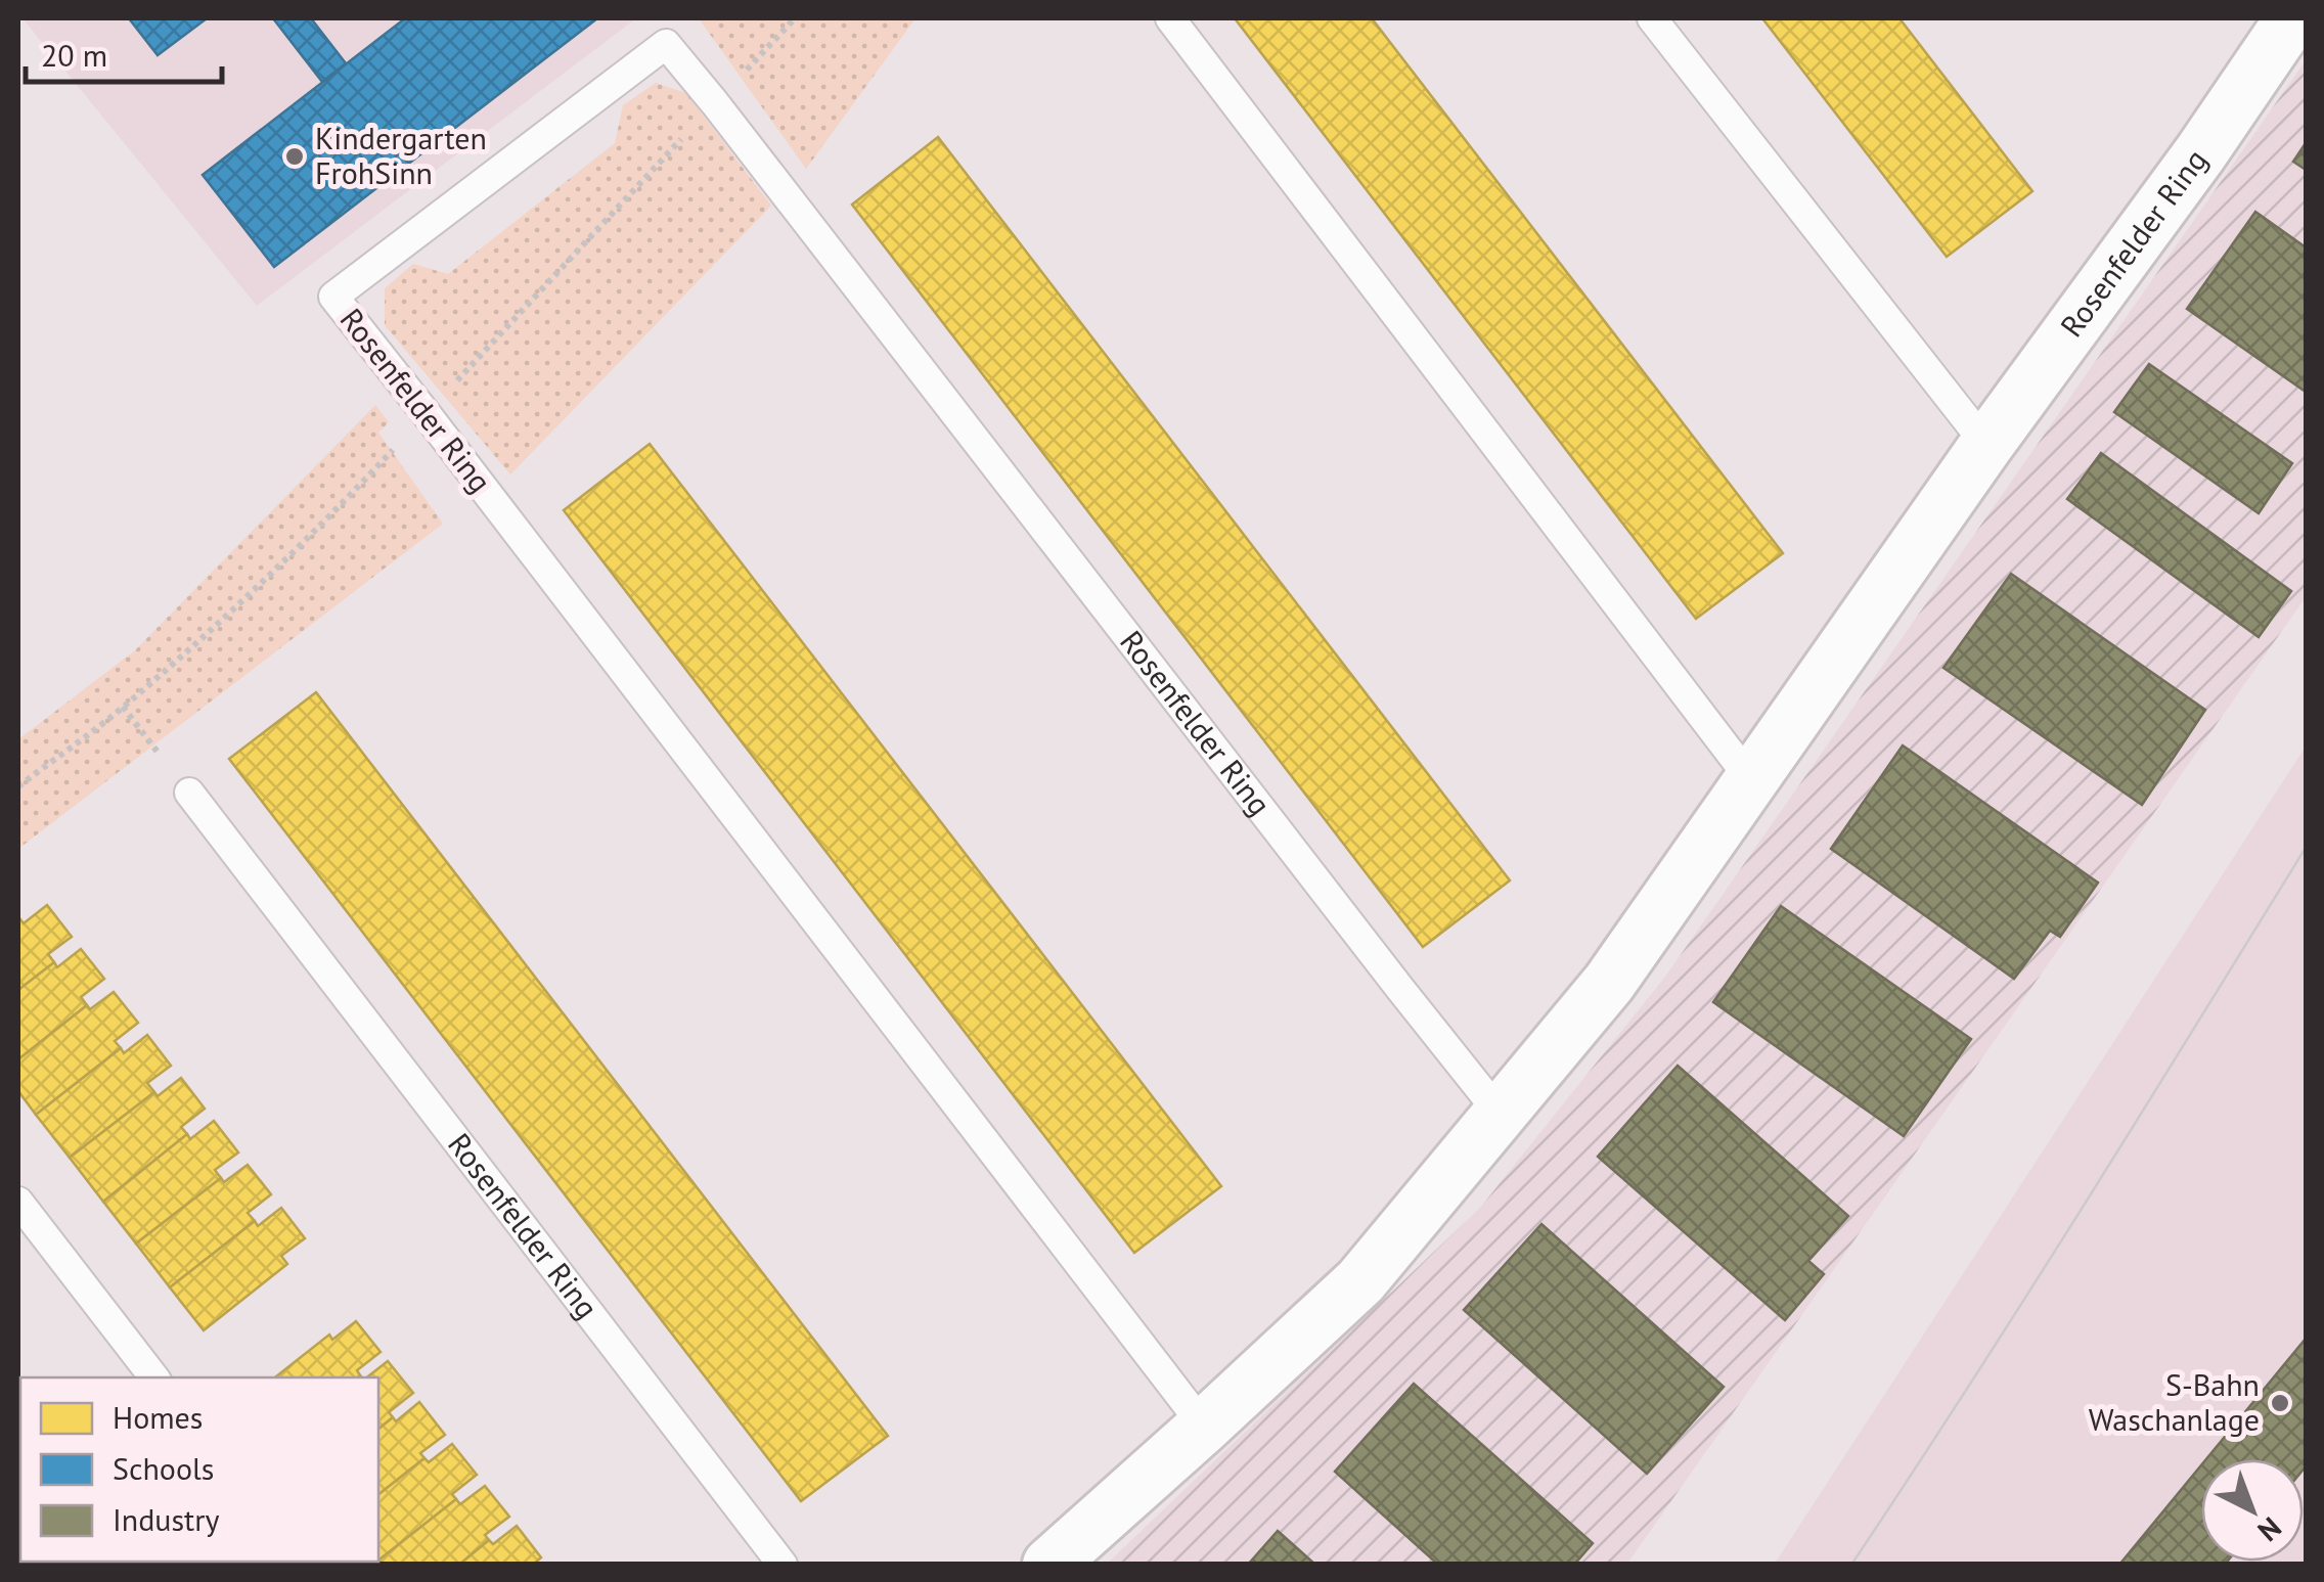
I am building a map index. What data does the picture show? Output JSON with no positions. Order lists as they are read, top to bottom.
{
  "streets": {
    "street": ["Rosenfelder Ring"]
  },
  "places": ["Kindergarten FrohSinn", "S-Bahn Waschanlage"],
  "legend": ["Homes", "Schools", "Industry"],
  "scale_bar": "20 m",
  "north": "bottom right"
}
